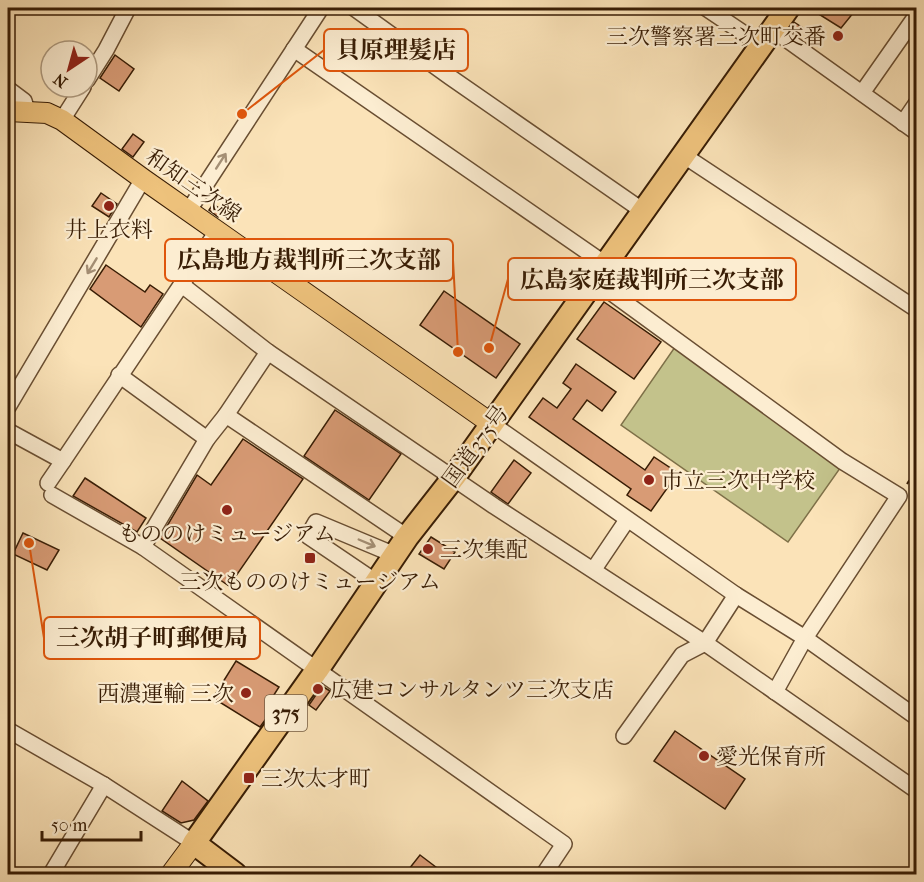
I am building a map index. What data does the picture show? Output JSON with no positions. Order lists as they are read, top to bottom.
{
  "streets": {
    "highway": ["国道375号", "375"],
    "main road": ["和知三次線"]
  },
  "crossings": [
    ["和知三次線", "国道375号"]
  ],
  "places": {
    "other": [
      "三次警察署三次町交番",
      "貝原理髪店",
      "井上衣料",
      "広島家庭裁判所三次支部",
      "広島地方裁判所三次支部",
      "市立三次中学校",
      "もののけミュージアム",
      "三次胡子町郵便局",
      "三次集配",
      "広建コンサルタンツ三次支店",
      "西濃運輸 三次",
      "愛光保育所"
    ],
    "transit": ["三次もののけミュージアム", "三次太才町"]
  },
  "scale_bar": "50 m",
  "north": "bottom left"
}
